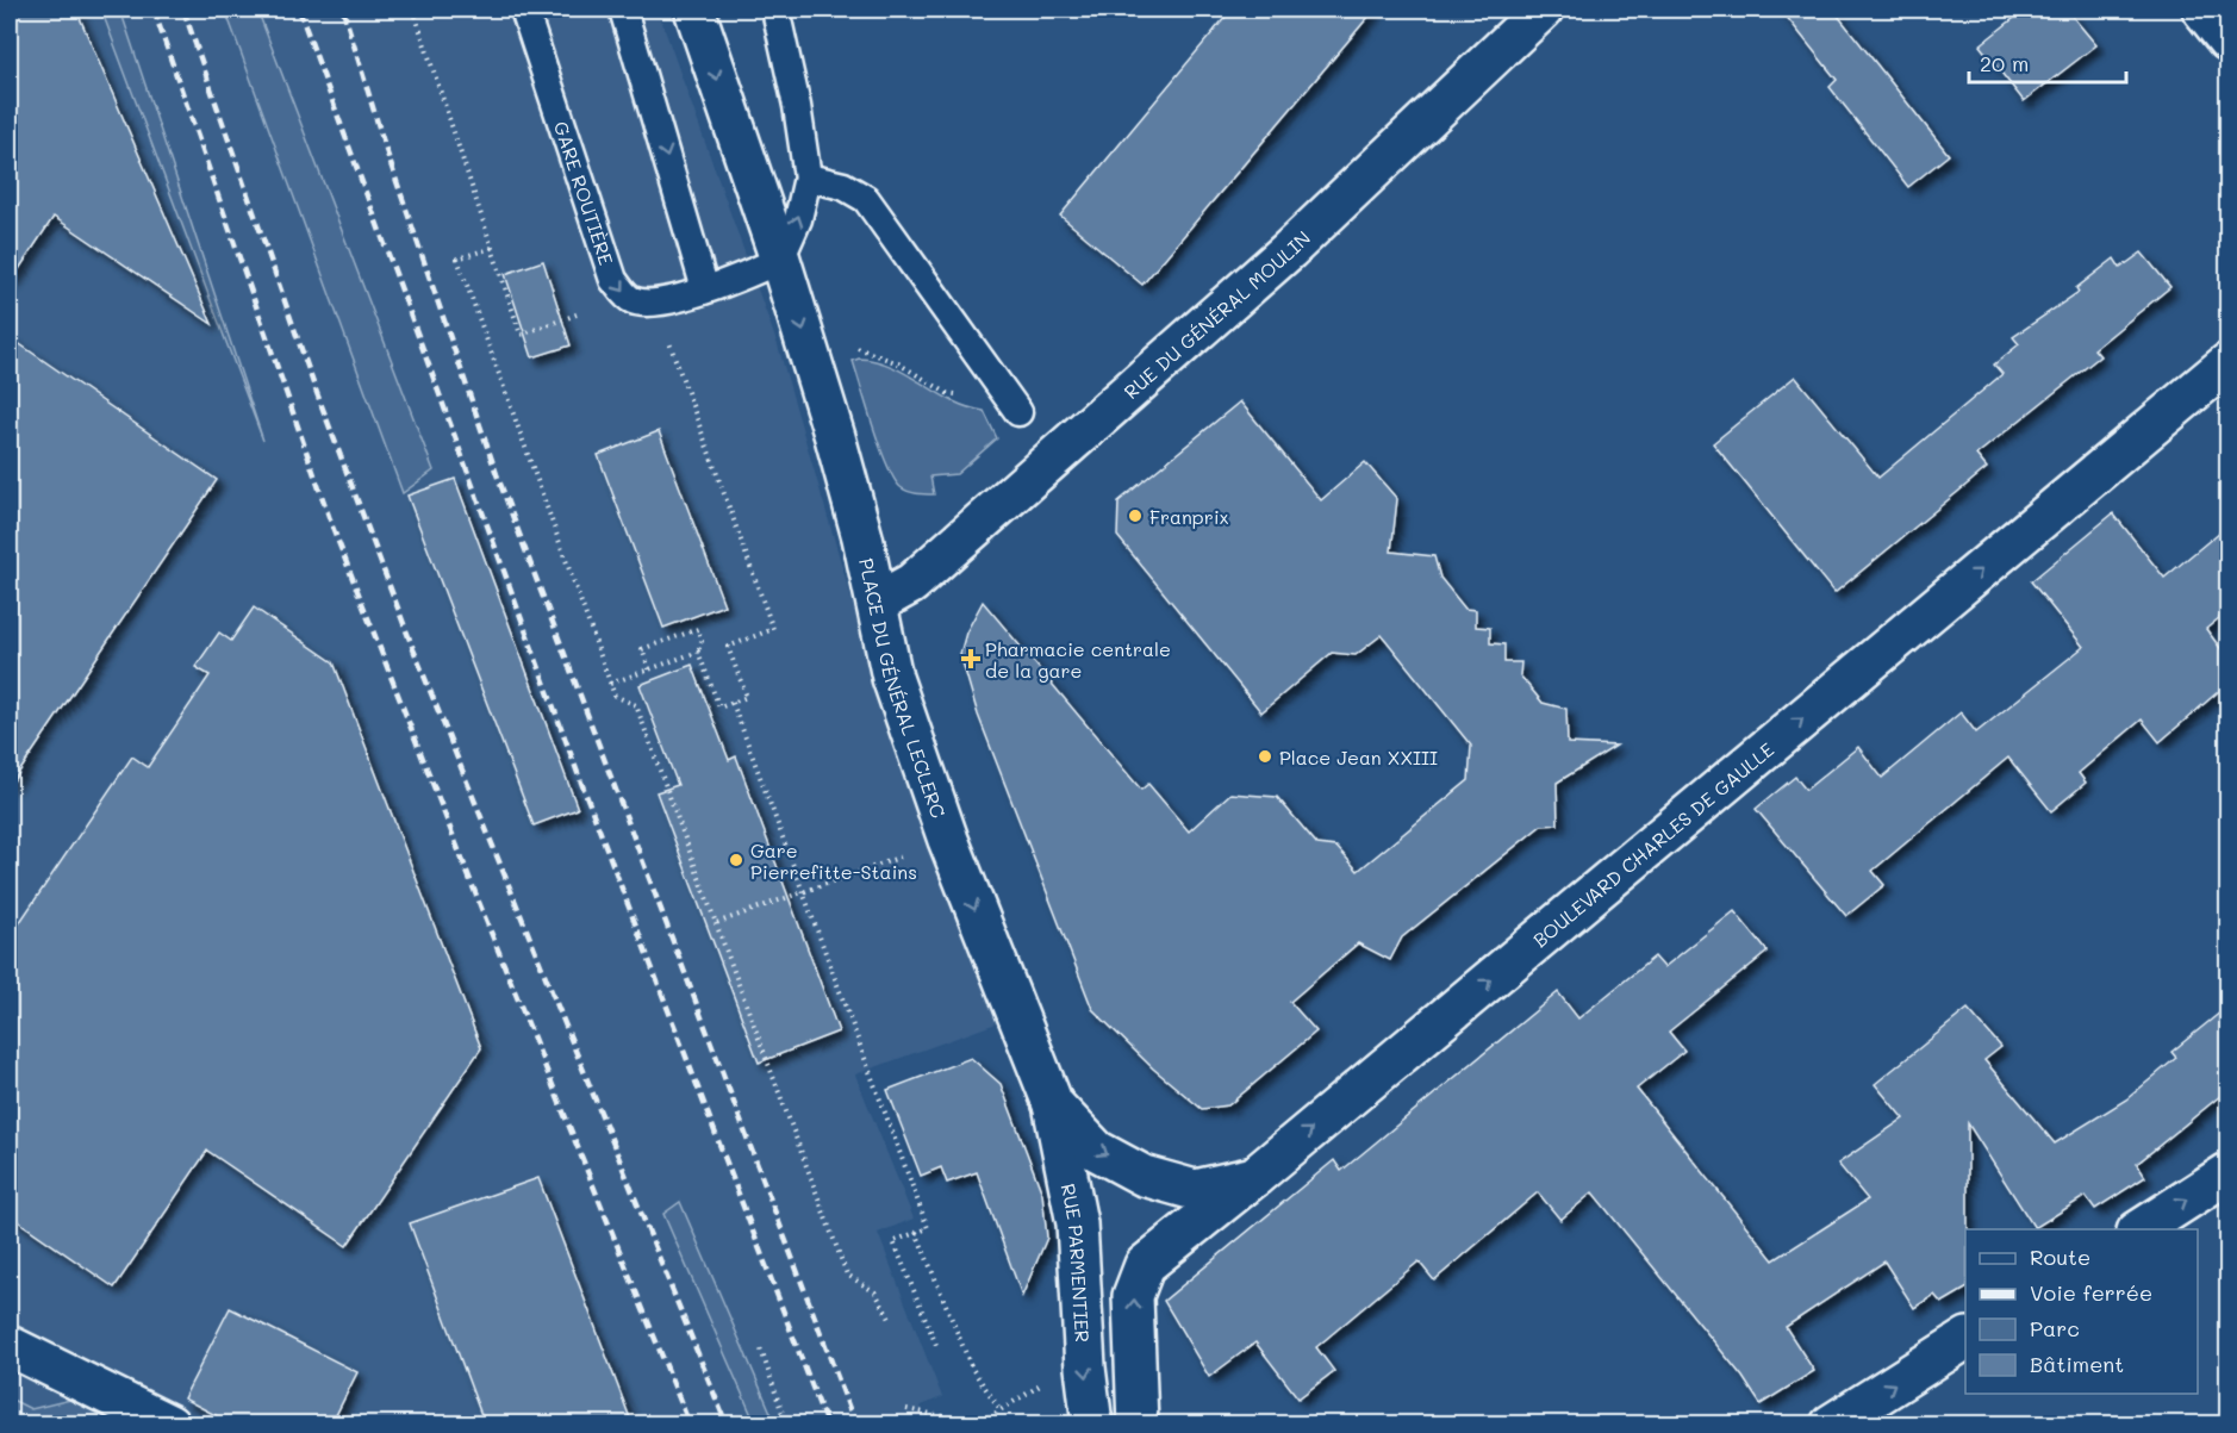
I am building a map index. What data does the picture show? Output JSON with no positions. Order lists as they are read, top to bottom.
{
  "streets": {
    "street": [
      "RUE DU GÉNÉRAL MOULIN",
      "PLACE DU GÉNÉRAL LECLERC",
      "BOULEVARD CHARLES DE GAULLE",
      "RUE PARMENTIER"
    ],
    "lane": ["GARE ROUTIÈRE"]
  },
  "crossings": [
    ["GARE ROUTIÈRE", "PLACE DU GÉNÉRAL LECLERC"],
    ["RUE DU GÉNÉRAL MOULIN", "PLACE DU GÉNÉRAL LECLERC"],
    ["PLACE DU GÉNÉRAL LECLERC", "BOULEVARD CHARLES DE GAULLE"],
    ["PLACE DU GÉNÉRAL LECLERC", "RUE PARMENTIER"],
    ["BOULEVARD CHARLES DE GAULLE", "RUE PARMENTIER"]
  ],
  "one_way": ["PLACE DU GÉNÉRAL LECLERC", "BOULEVARD CHARLES DE GAULLE"],
  "places": {
    "other": ["Franprix", "Place Jean XXIII", "Gare Pierrefitte-Stains"],
    "health": ["Pharmacie centrale de la gare"]
  },
  "legend": [
    "Route",
    "Voie ferrée",
    "Parc",
    "Bâtiment"
  ],
  "scale_bar": "20 m"
}
